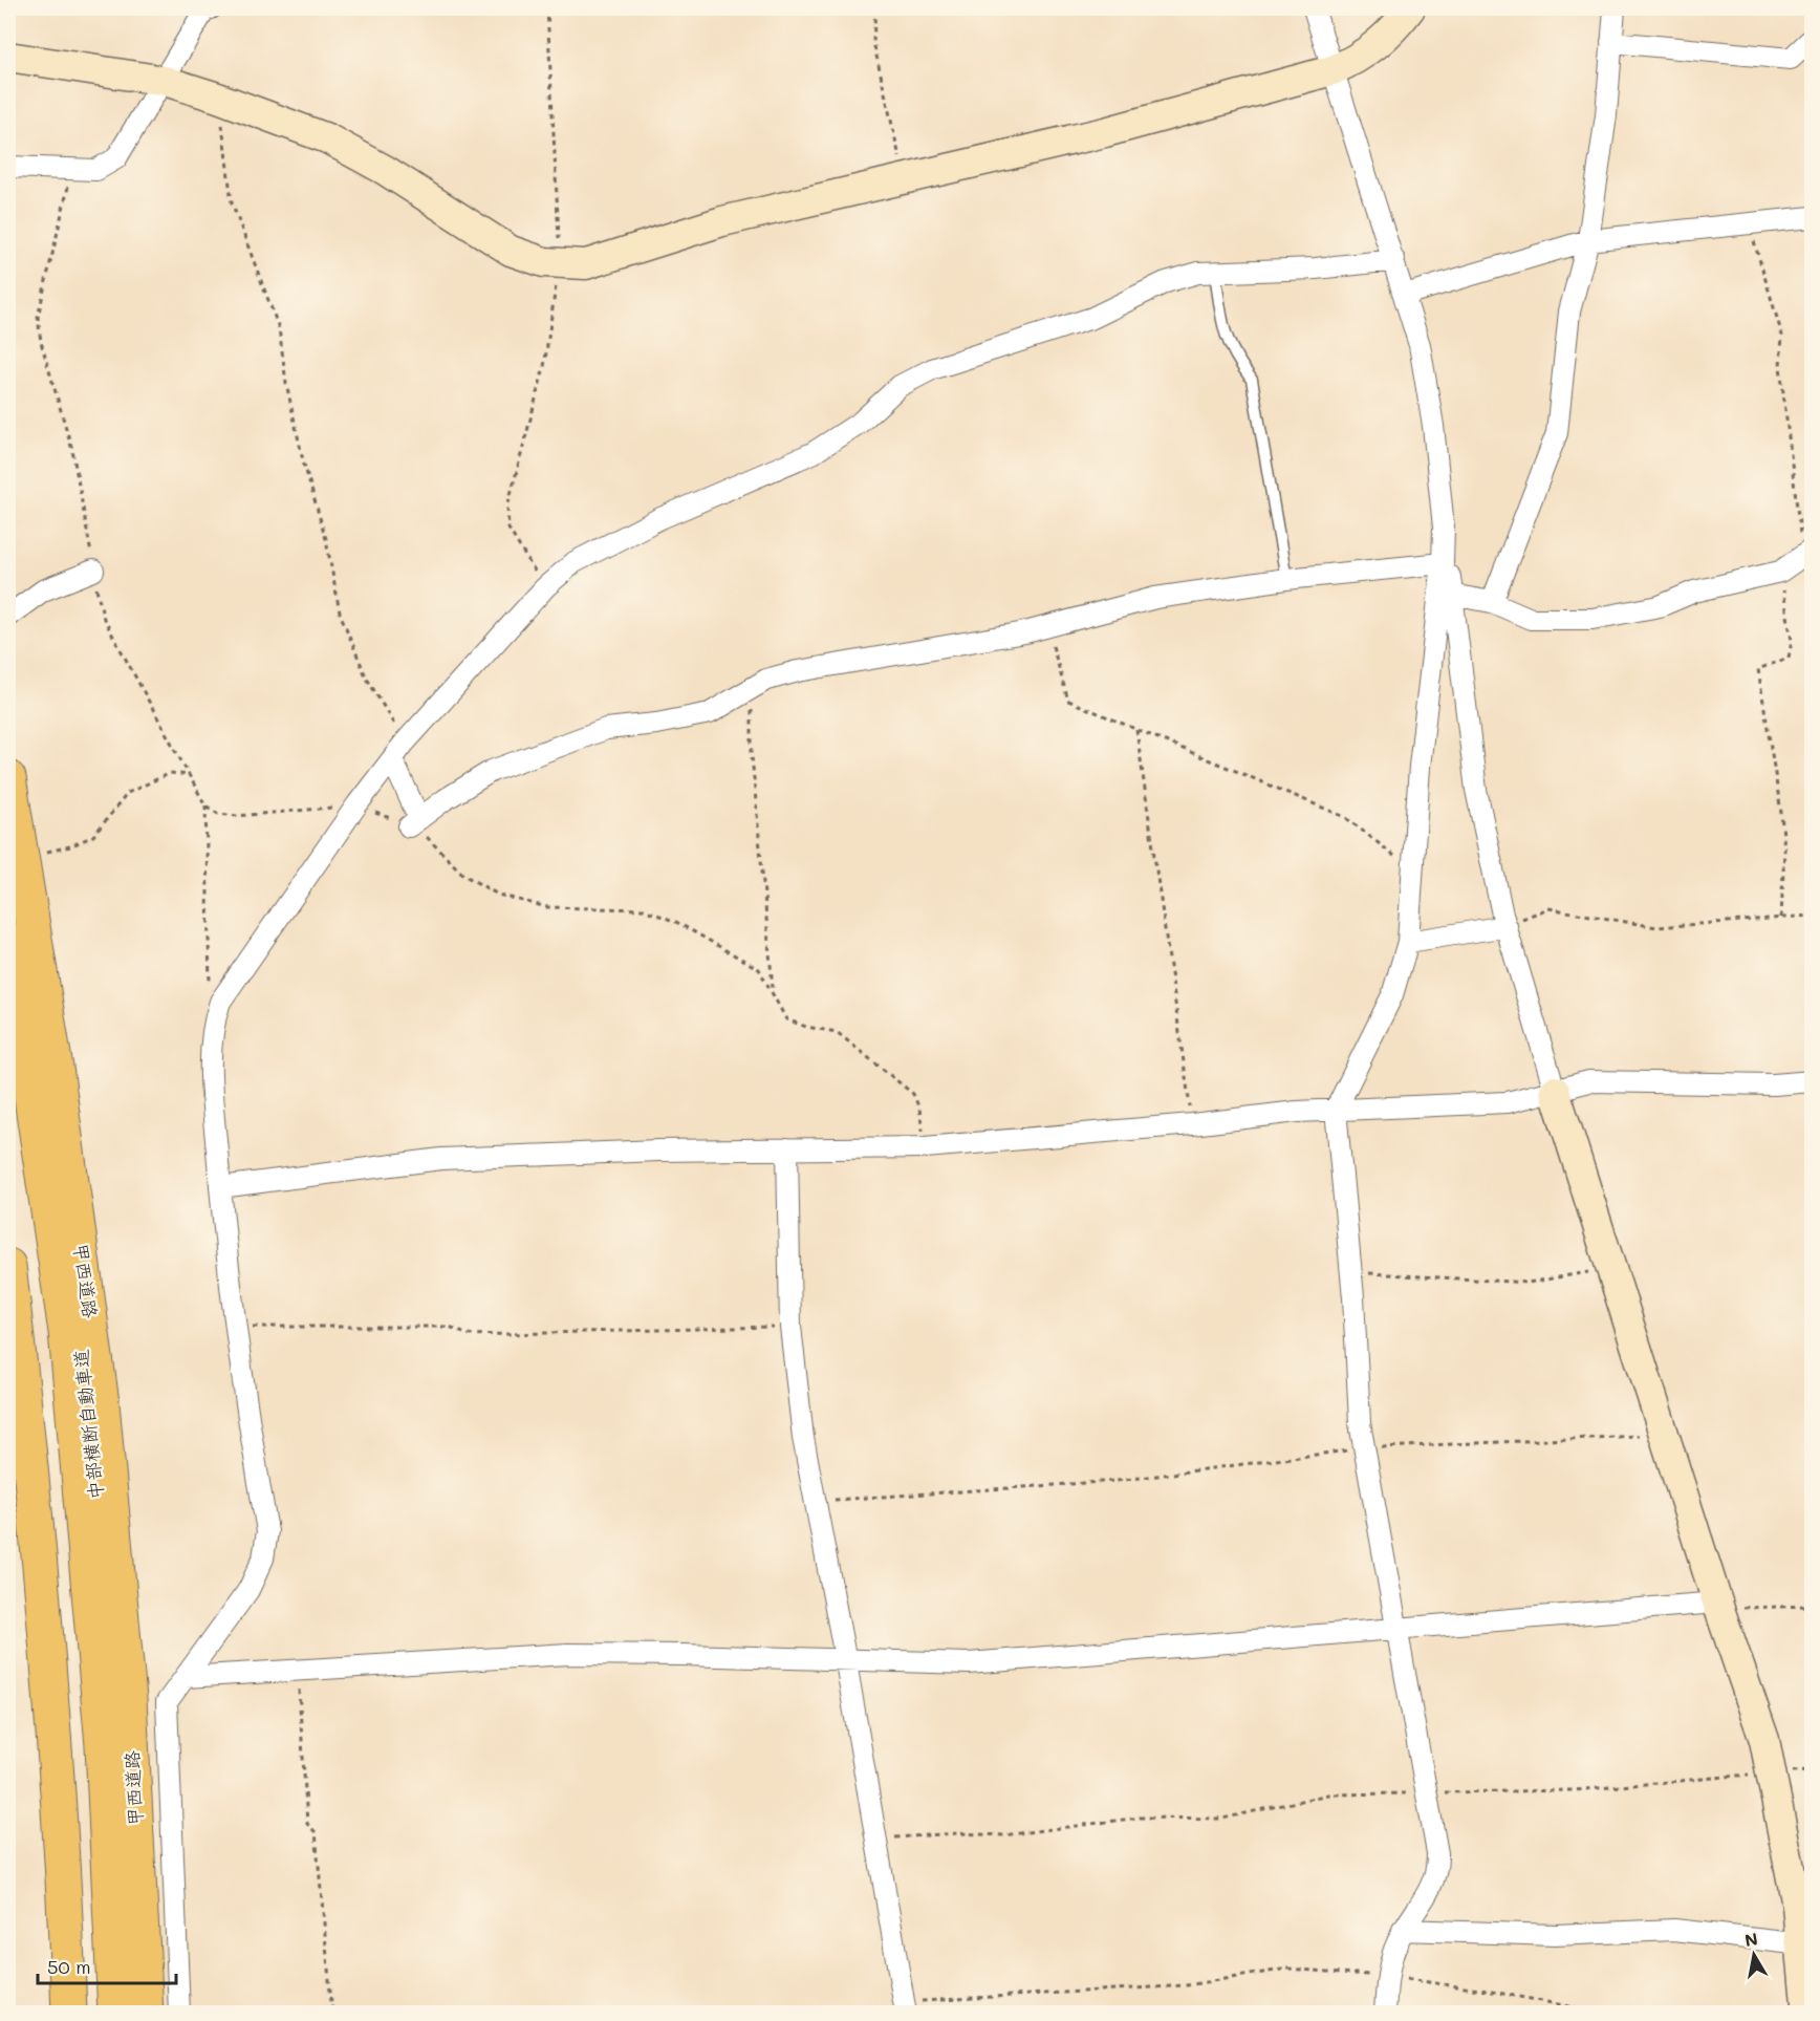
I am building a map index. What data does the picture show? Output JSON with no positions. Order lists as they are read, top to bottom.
{
  "streets": {
    "highway": ["甲西道路", "中部横断自動車道"]
  },
  "crossings": [
    ["甲西道路", "中部横断自動車道"]
  ],
  "scale_bar": "50 m",
  "north": "top"
}
